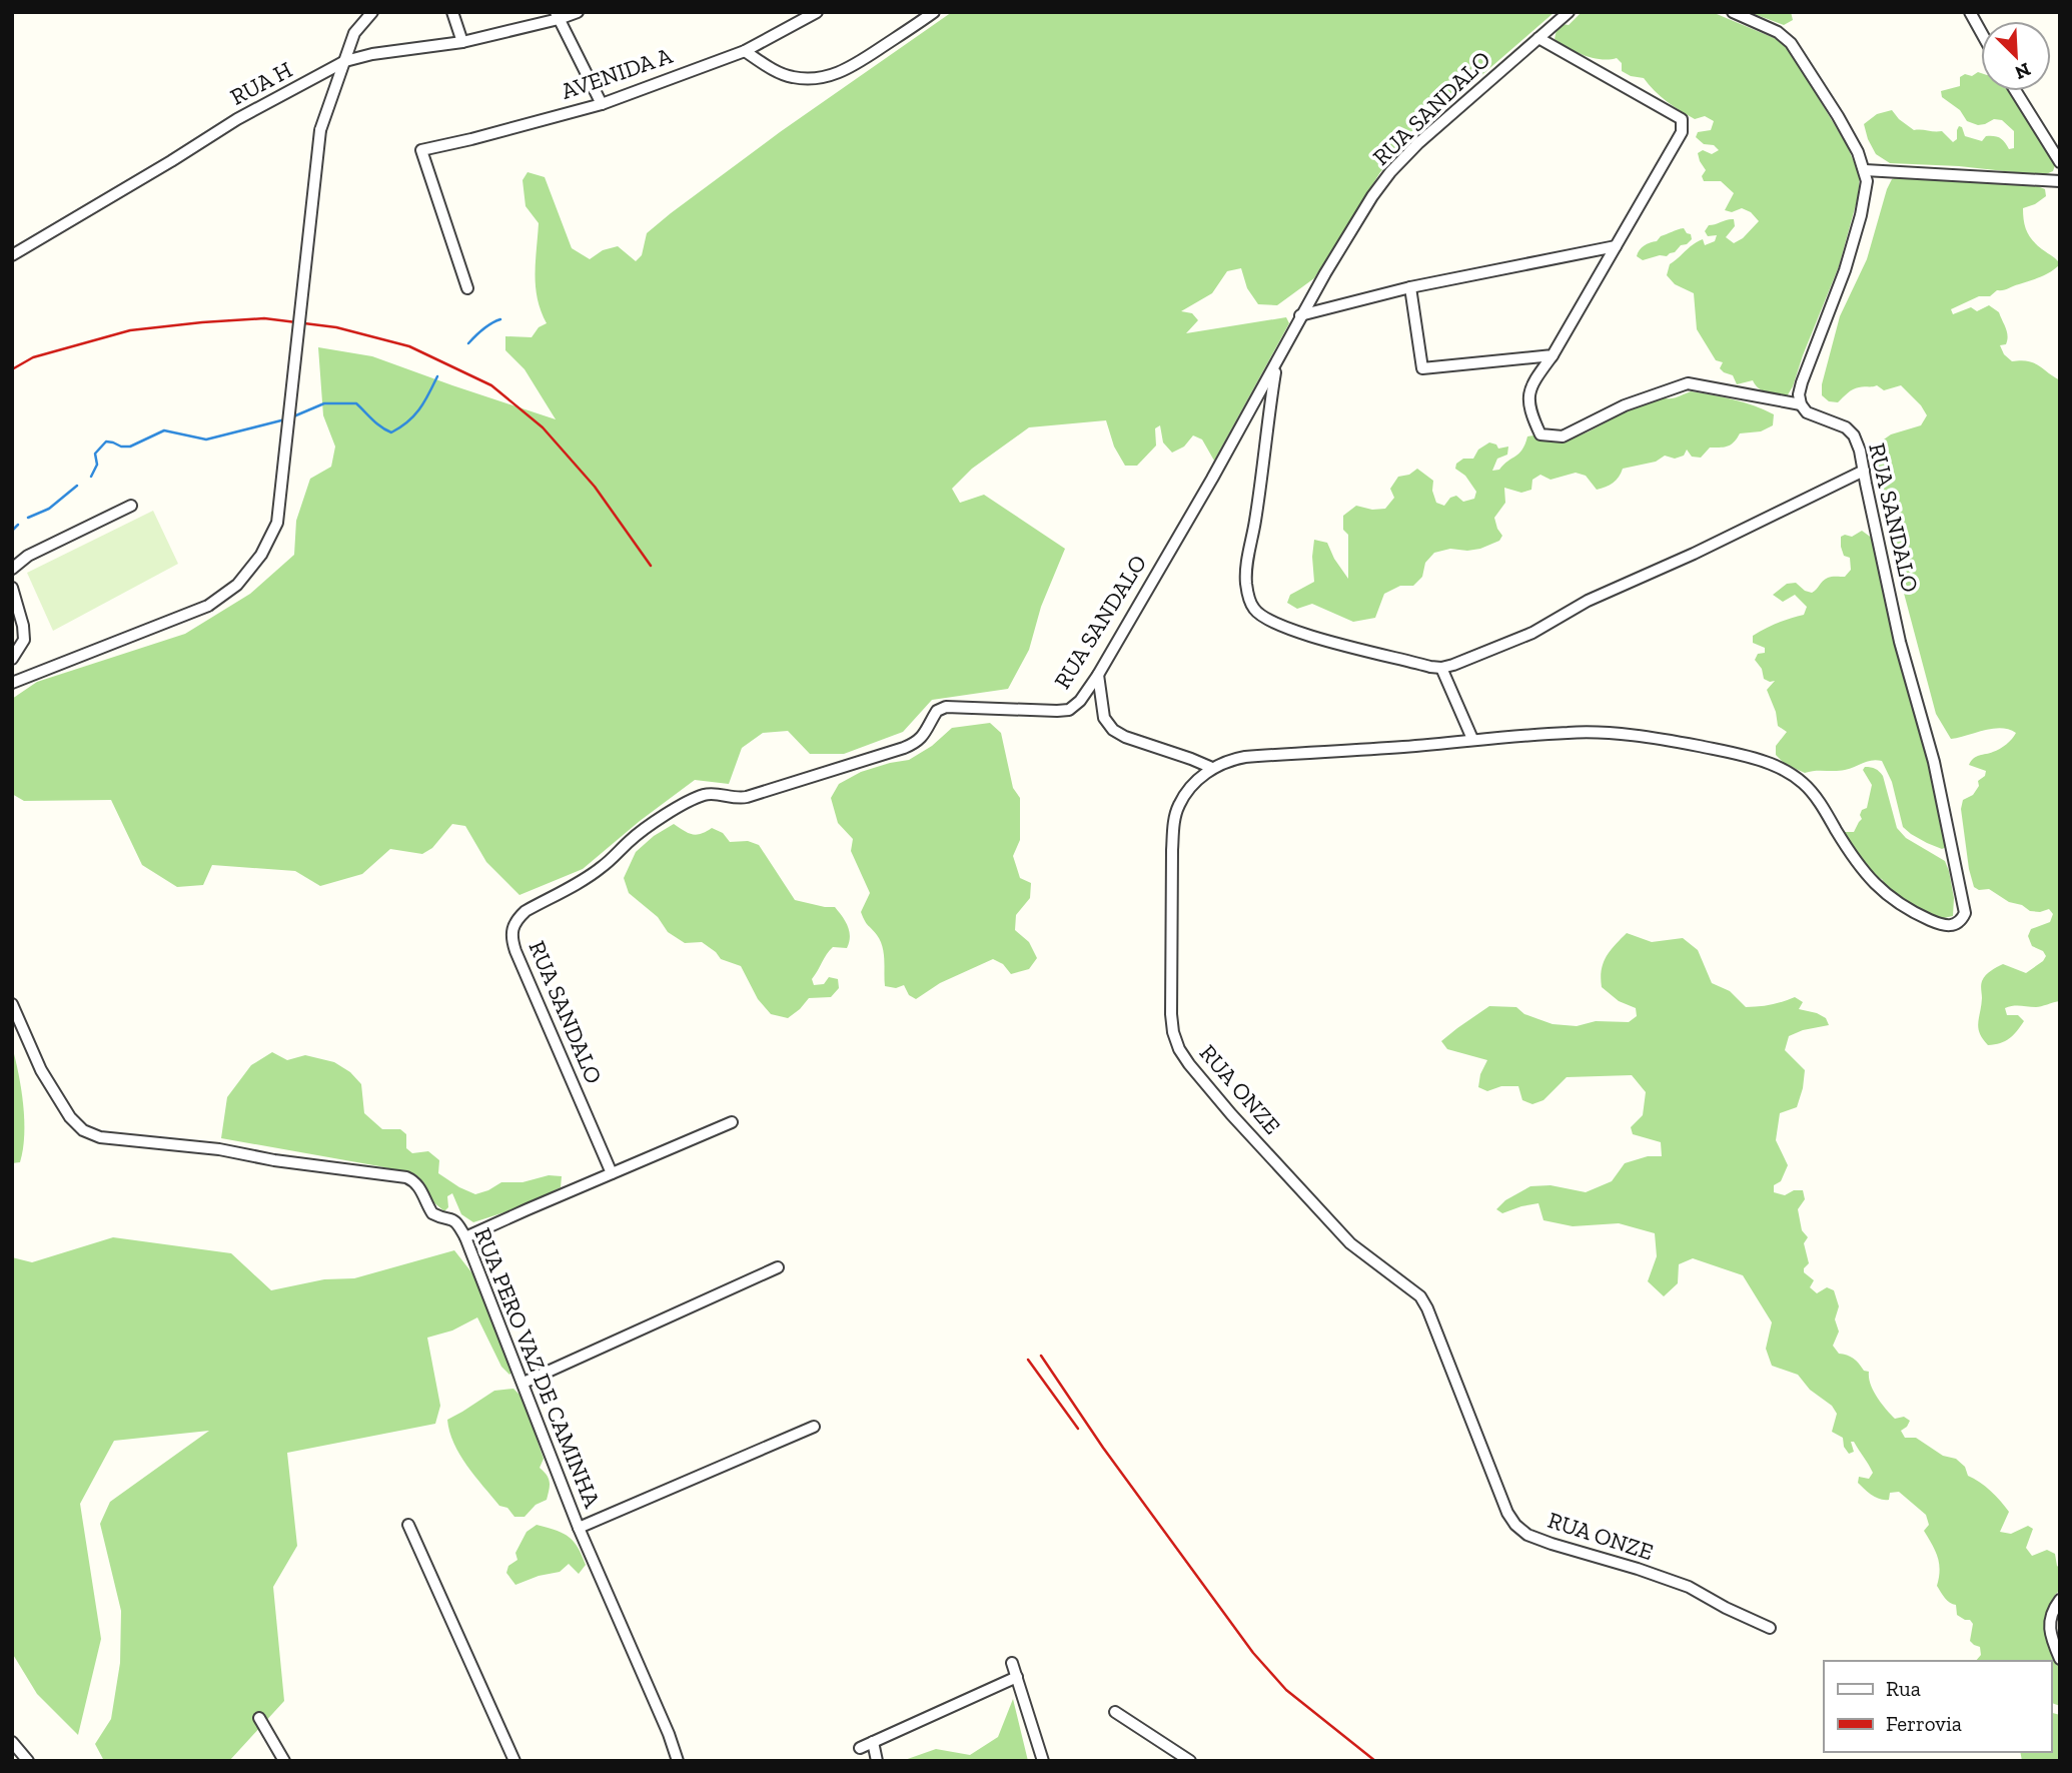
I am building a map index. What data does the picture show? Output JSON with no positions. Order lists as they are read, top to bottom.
{
  "streets": {
    "street": [
      "AVENIDA A",
      "RUA H",
      "RUA SANDALO",
      "RUA ONZE",
      "RUA PERO VAZ DE CAMINHA"
    ]
  },
  "crossings": [
    ["RUA SANDALO", "RUA ONZE"]
  ],
  "legend": ["Rua", "Ferrovia"],
  "north": "bottom right"
}
